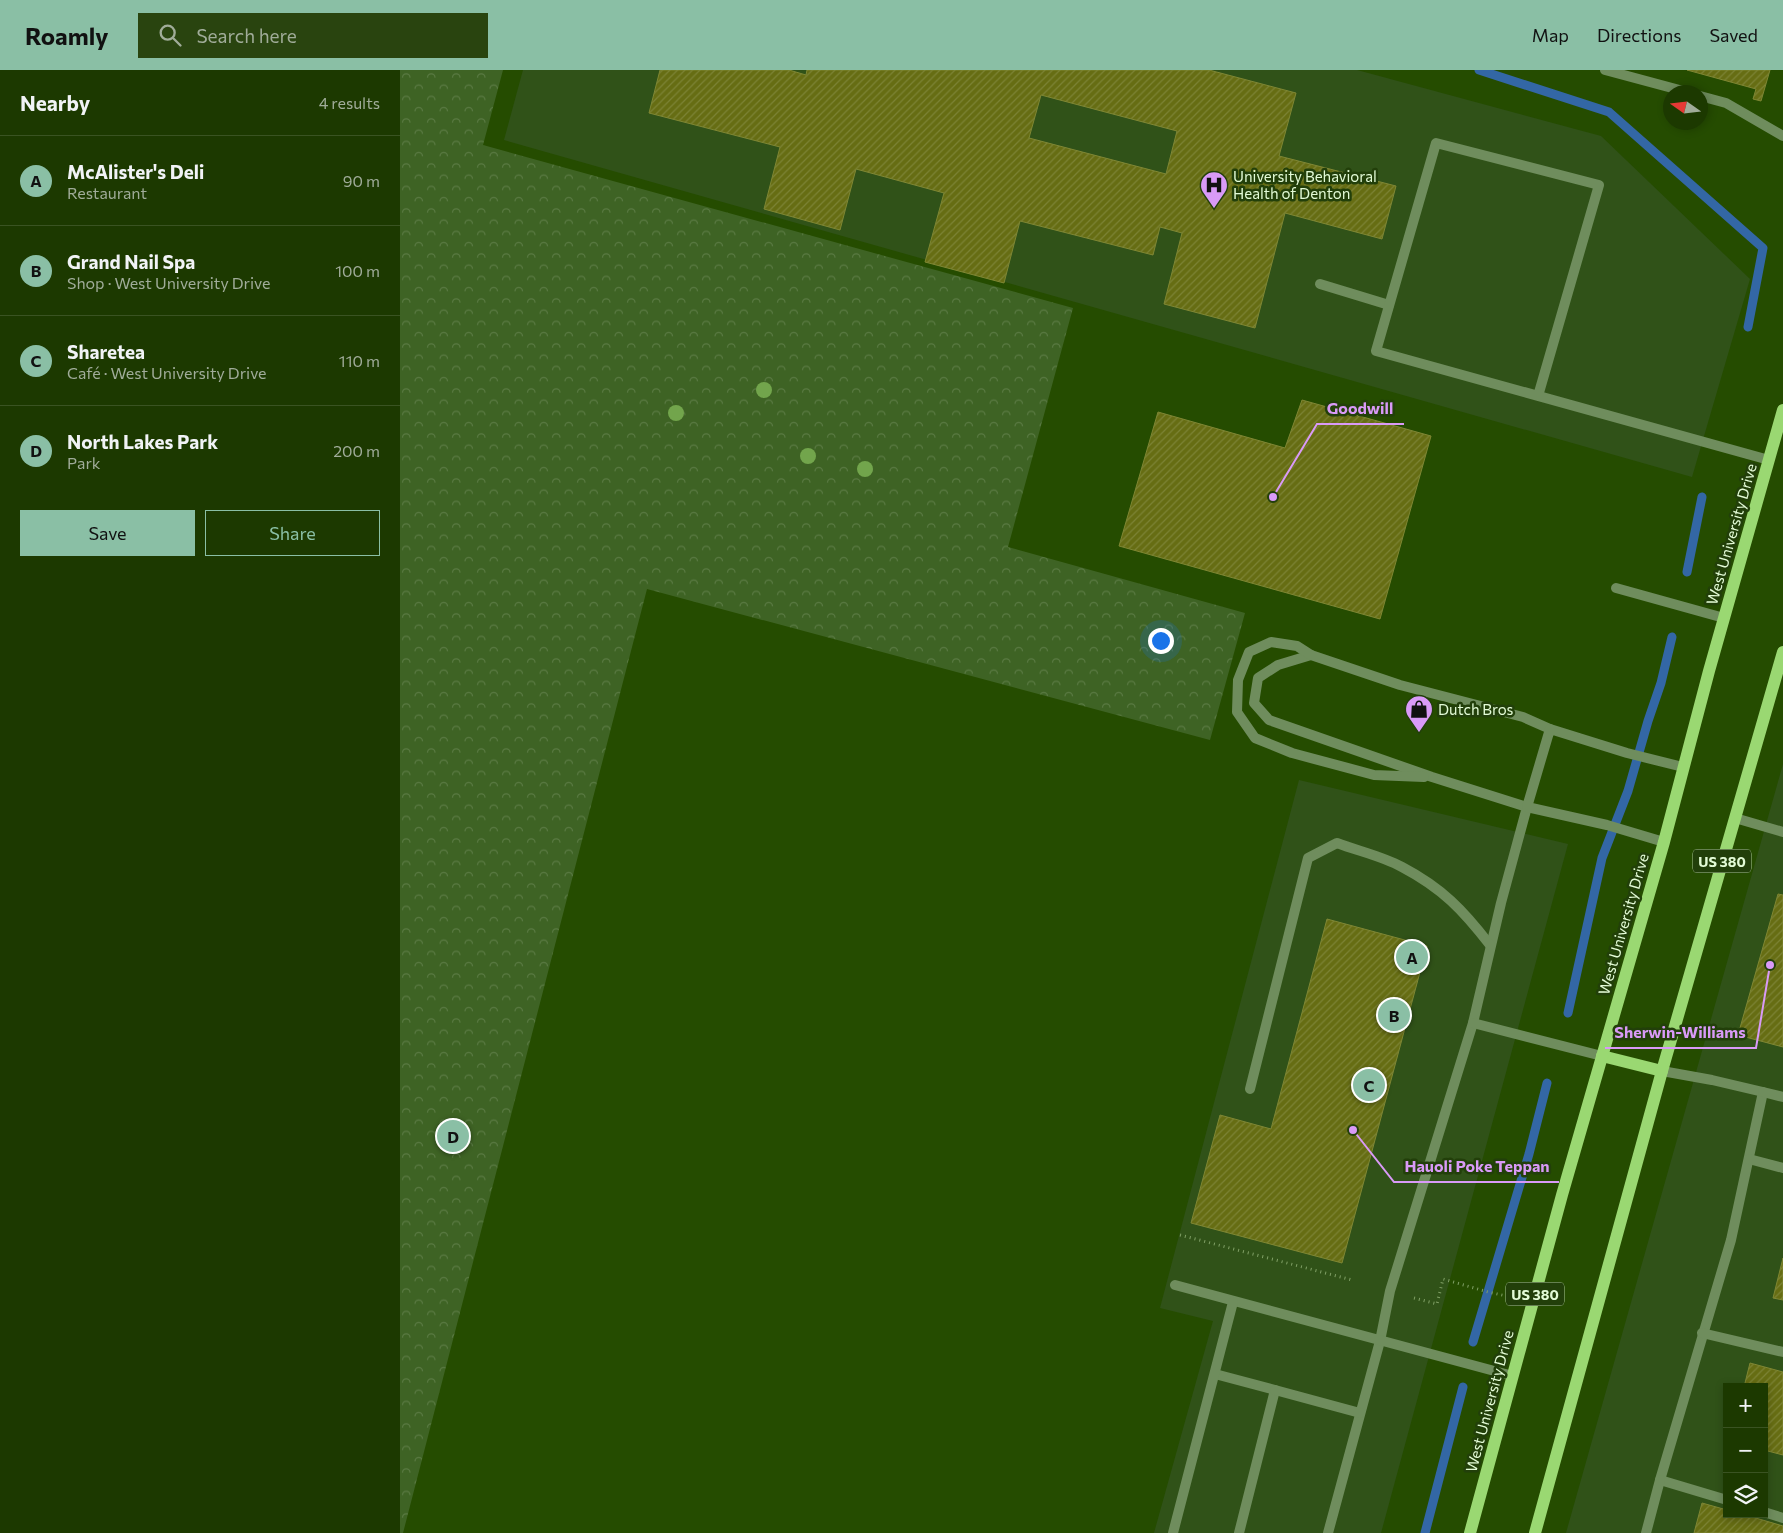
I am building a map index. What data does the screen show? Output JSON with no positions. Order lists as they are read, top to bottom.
{
  "streets": {
    "main road": ["West University Drive", "US 380"]
  },
  "places": {
    "hospital": ["University Behavioral Health of Denton"],
    "other": ["Goodwill", "Sherwin-Williams", "Hauoli Poke Teppan"],
    "shop": ["Dutch Bros"]
  },
  "north": "left",
  "page": {
    "header": "Roamly",
    "search": "Search here",
    "nav": ["Map", "Directions", "Saved"],
    "heading": ["Nearby", "4 results"],
    "list": [
      {
        "mark": "A",
        "name": "McAlister's Deli",
        "note": "Restaurant",
        "value": "90 m"
      },
      {
        "mark": "B",
        "name": "Grand Nail Spa",
        "note": "Shop · West University Drive",
        "value": "100 m"
      },
      {
        "mark": "C",
        "name": "Sharetea",
        "note": "Café · West University Drive",
        "value": "110 m"
      },
      {
        "mark": "D",
        "name": "North Lakes Park",
        "note": "Park",
        "value": "200 m"
      }
    ],
    "buttons": ["Save", "Share"],
    "pins": [
      "A",
      "B",
      "C",
      "D"
    ],
    "map_buttons": ["+", "−"]
  }
}
